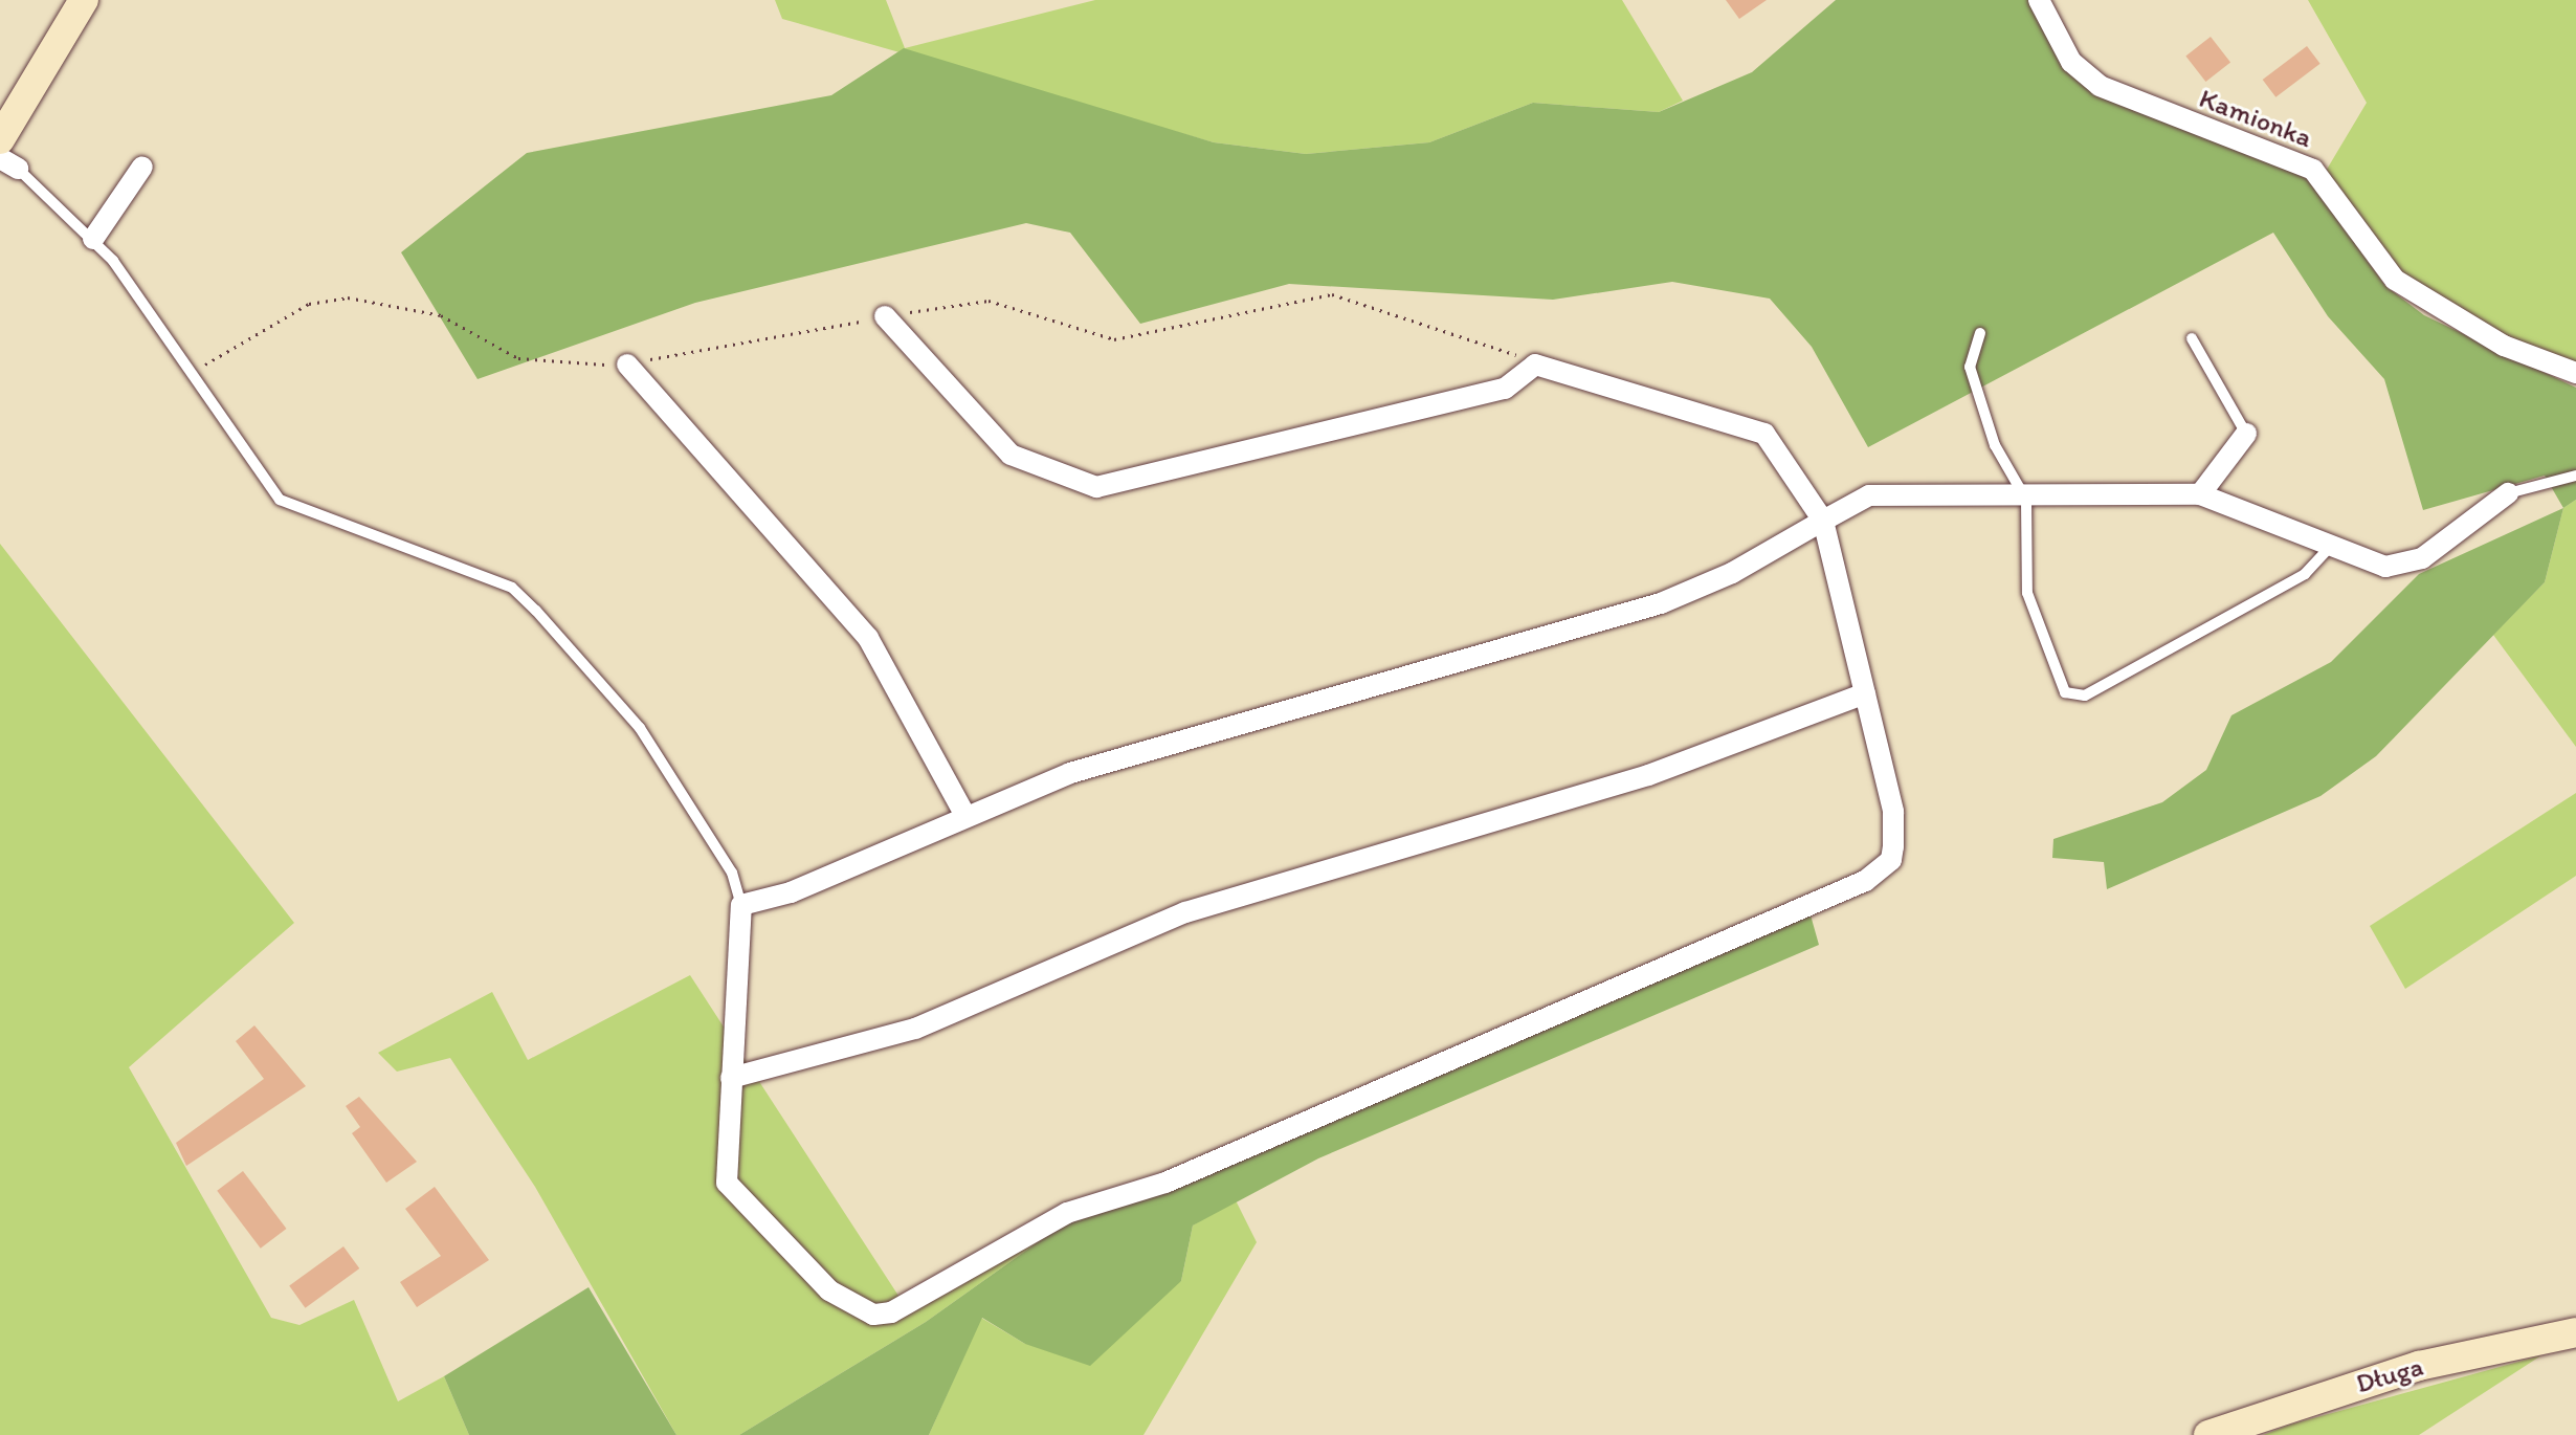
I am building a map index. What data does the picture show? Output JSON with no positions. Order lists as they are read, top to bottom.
{
  "streets": {
    "street": ["Kamionka", "Długa"]
  }
}
